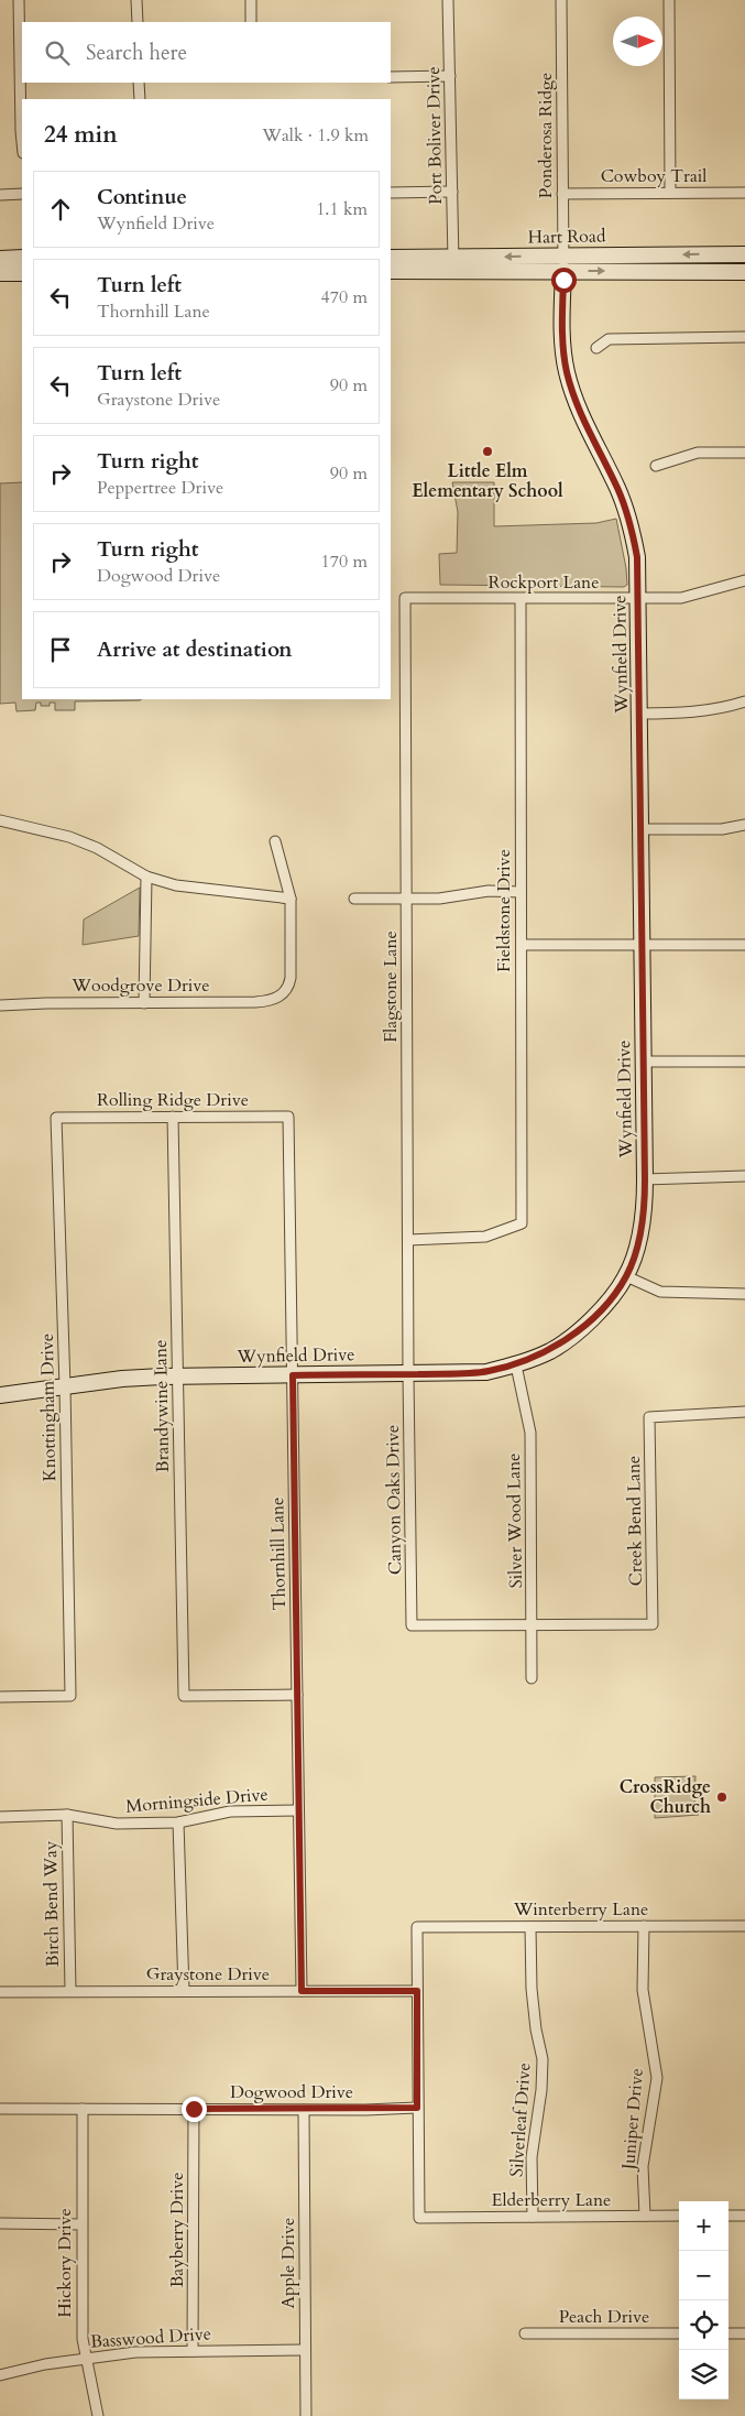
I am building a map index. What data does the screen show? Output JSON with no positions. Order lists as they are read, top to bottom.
{
  "streets": {
    "street": [
      "Port Boliver Drive",
      "Ponderosa Ridge",
      "Cowboy Trail",
      "Hart Road",
      "Rockport Lane",
      "Wynfield Drive",
      "Fieldstone Drive",
      "Woodgrove Drive",
      "Flagstone Lane",
      "Rolling Ridge Drive",
      "Brandywine Lane",
      "Knottingham Drive",
      "Canyon Oaks Drive",
      "Silver Wood Lane",
      "Creek Bend Lane",
      "Thornhill Lane",
      "Morningside Drive",
      "Birch Bend Way",
      "Winterberry Lane",
      "Graystone Drive",
      "Dogwood Drive",
      "Juniper Drive",
      "Silverleaf Drive",
      "Elderberry Lane",
      "Bayberry Drive",
      "Hickory Drive",
      "Apple Drive",
      "Peach Drive",
      "Basswood Drive"
    ]
  },
  "crossings": [
    ["Port Boliver Drive", "Hart Road"],
    ["Ponderosa Ridge", "Cowboy Trail"],
    ["Ponderosa Ridge", "Hart Road"],
    ["Ponderosa Ridge", "Wynfield Drive"],
    ["Hart Road", "Wynfield Drive"],
    ["Rockport Lane", "Wynfield Drive"],
    ["Rockport Lane", "Fieldstone Drive"],
    ["Rockport Lane", "Flagstone Lane"],
    ["Wynfield Drive", "Flagstone Lane"],
    ["Wynfield Drive", "Brandywine Lane"],
    ["Wynfield Drive", "Knottingham Drive"],
    ["Wynfield Drive", "Canyon Oaks Drive"],
    ["Wynfield Drive", "Silver Wood Lane"],
    ["Wynfield Drive", "Thornhill Lane"],
    ["Fieldstone Drive", "Flagstone Lane"],
    ["Flagstone Lane", "Canyon Oaks Drive"],
    ["Rolling Ridge Drive", "Brandywine Lane"],
    ["Rolling Ridge Drive", "Knottingham Drive"],
    ["Rolling Ridge Drive", "Thornhill Lane"],
    ["Brandywine Lane", "Thornhill Lane"],
    ["Canyon Oaks Drive", "Silver Wood Lane"],
    ["Canyon Oaks Drive", "Creek Bend Lane"],
    ["Silver Wood Lane", "Creek Bend Lane"],
    ["Thornhill Lane", "Morningside Drive"],
    ["Thornhill Lane", "Graystone Drive"],
    ["Morningside Drive", "Birch Bend Way"],
    ["Birch Bend Way", "Graystone Drive"],
    ["Winterberry Lane", "Graystone Drive"],
    ["Winterberry Lane", "Juniper Drive"],
    ["Winterberry Lane", "Silverleaf Drive"],
    ["Dogwood Drive", "Elderberry Lane"],
    ["Dogwood Drive", "Bayberry Drive"],
    ["Dogwood Drive", "Hickory Drive"],
    ["Dogwood Drive", "Apple Drive"],
    ["Juniper Drive", "Elderberry Lane"],
    ["Silverleaf Drive", "Elderberry Lane"],
    ["Bayberry Drive", "Basswood Drive"],
    ["Hickory Drive", "Basswood Drive"],
    ["Apple Drive", "Basswood Drive"]
  ],
  "places": ["Little Elm Elementary School", "CrossRidge Church"],
  "north": "right",
  "page": {
    "search": "Search here",
    "heading": ["24 min", "Walk · 1.9 km"],
    "list": [
      ["Continue", "Wynfield Drive", "1.1 km"],
      ["Turn left", "Thornhill Lane", "470 m"],
      ["Turn left", "Graystone Drive", "90 m"],
      ["Turn right", "Peppertree Drive", "90 m"],
      ["Turn right", "Dogwood Drive", "170 m"],
      "Arrive at destination"
    ],
    "map_buttons": ["+", "−"]
  }
}
